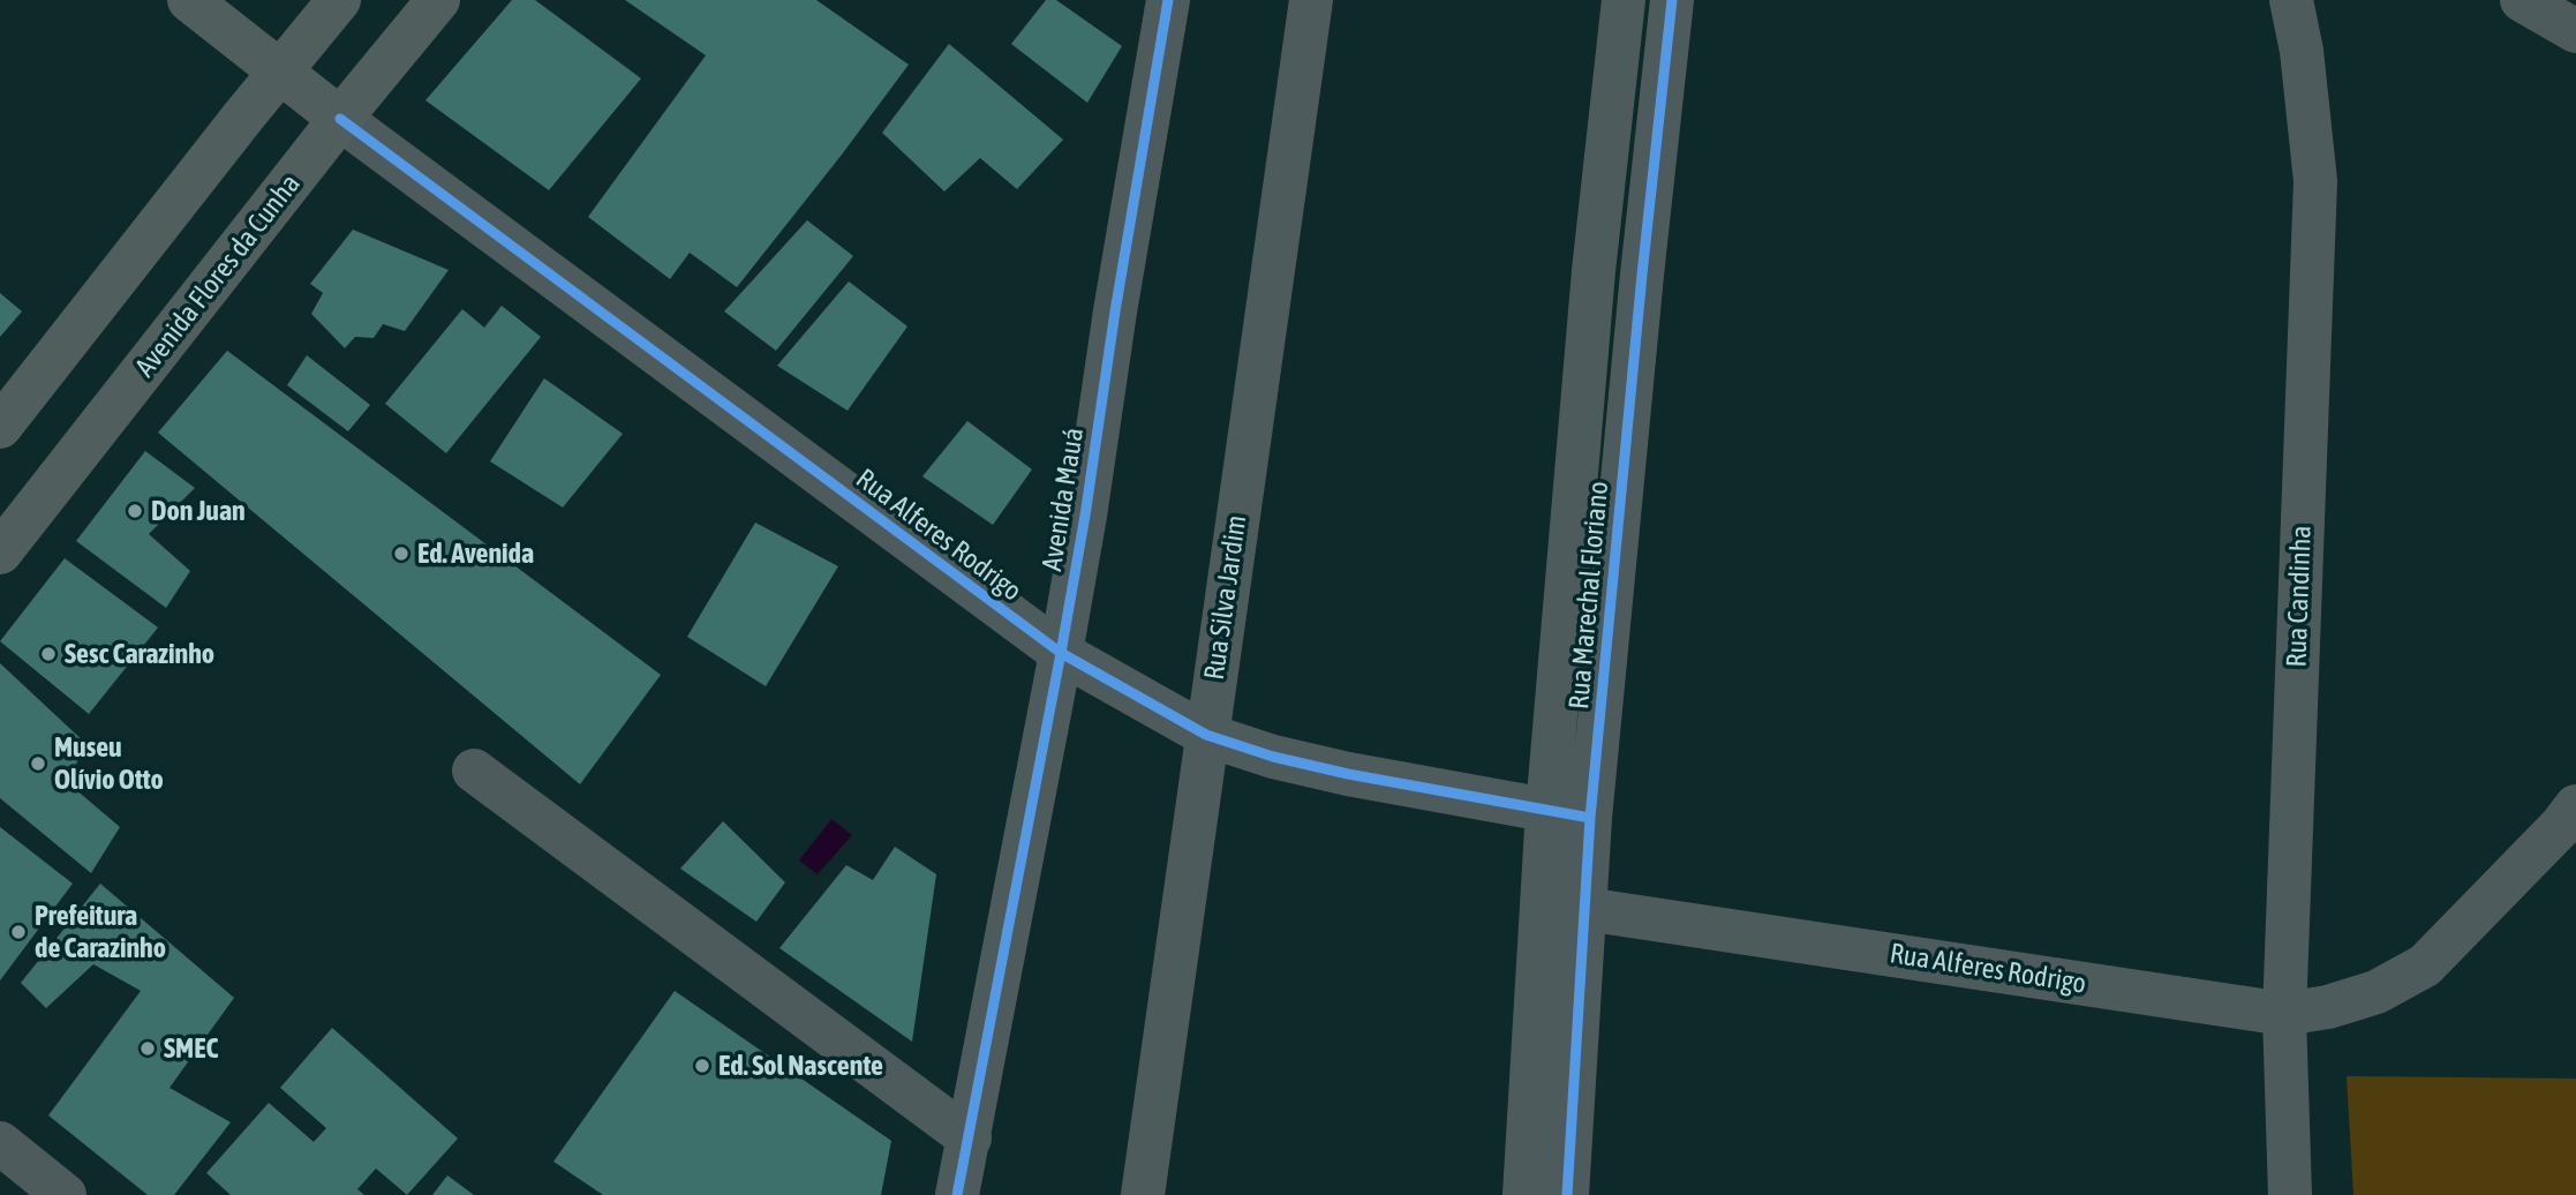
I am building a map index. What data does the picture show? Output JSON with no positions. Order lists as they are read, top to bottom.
{
  "streets": {
    "main road": ["Avenida Flores da Cunha"],
    "street": [
      "Avenida Mauá",
      "Rua Alferes Rodrigo",
      "Rua Marechal Floriano",
      "Rua Candinha",
      "Rua Silva Jardim"
    ]
  },
  "crossings": [
    ["Avenida Flores da Cunha", "Rua Alferes Rodrigo"],
    ["Avenida Mauá", "Rua Alferes Rodrigo"],
    ["Rua Alferes Rodrigo", "Rua Marechal Floriano"],
    ["Rua Alferes Rodrigo", "Rua Candinha"],
    ["Rua Alferes Rodrigo", "Rua Silva Jardim"]
  ],
  "places": [
    "Don Juan",
    "Ed. Avenida",
    "Sesc Carazinho",
    "Museu Olívio Otto",
    "Prefeitura de Carazinho",
    "SMEC",
    "Ed. Sol Nascente"
  ]
}
